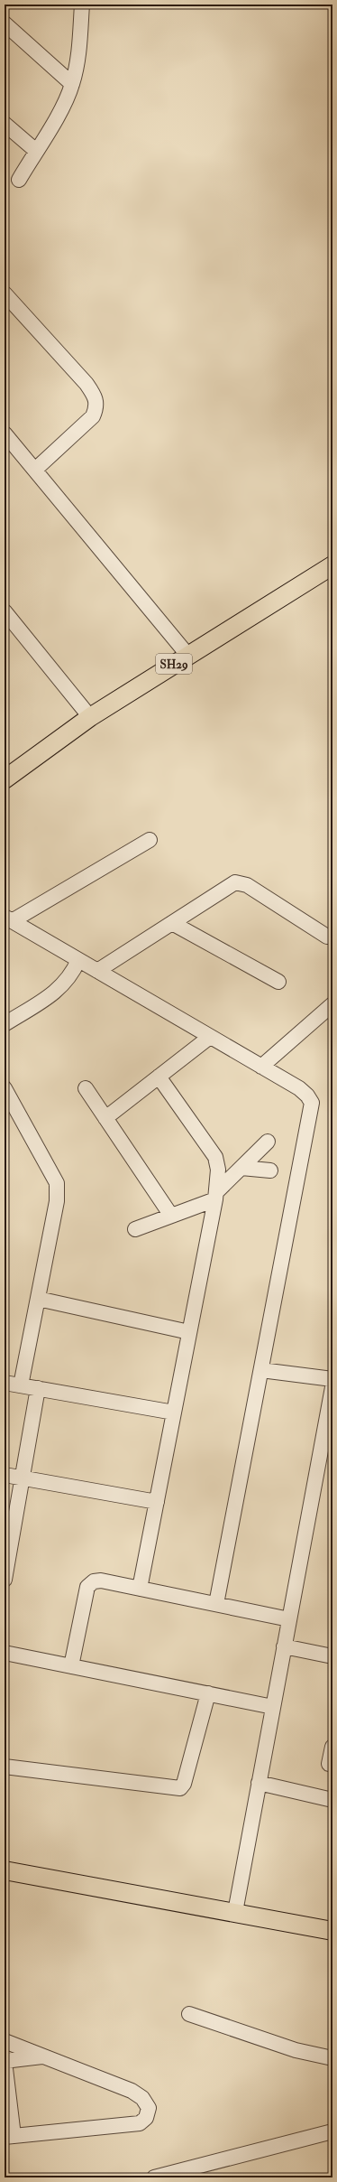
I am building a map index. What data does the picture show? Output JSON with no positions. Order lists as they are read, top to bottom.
{
  "streets": {
    "main road": ["SH29"]
  }
}
